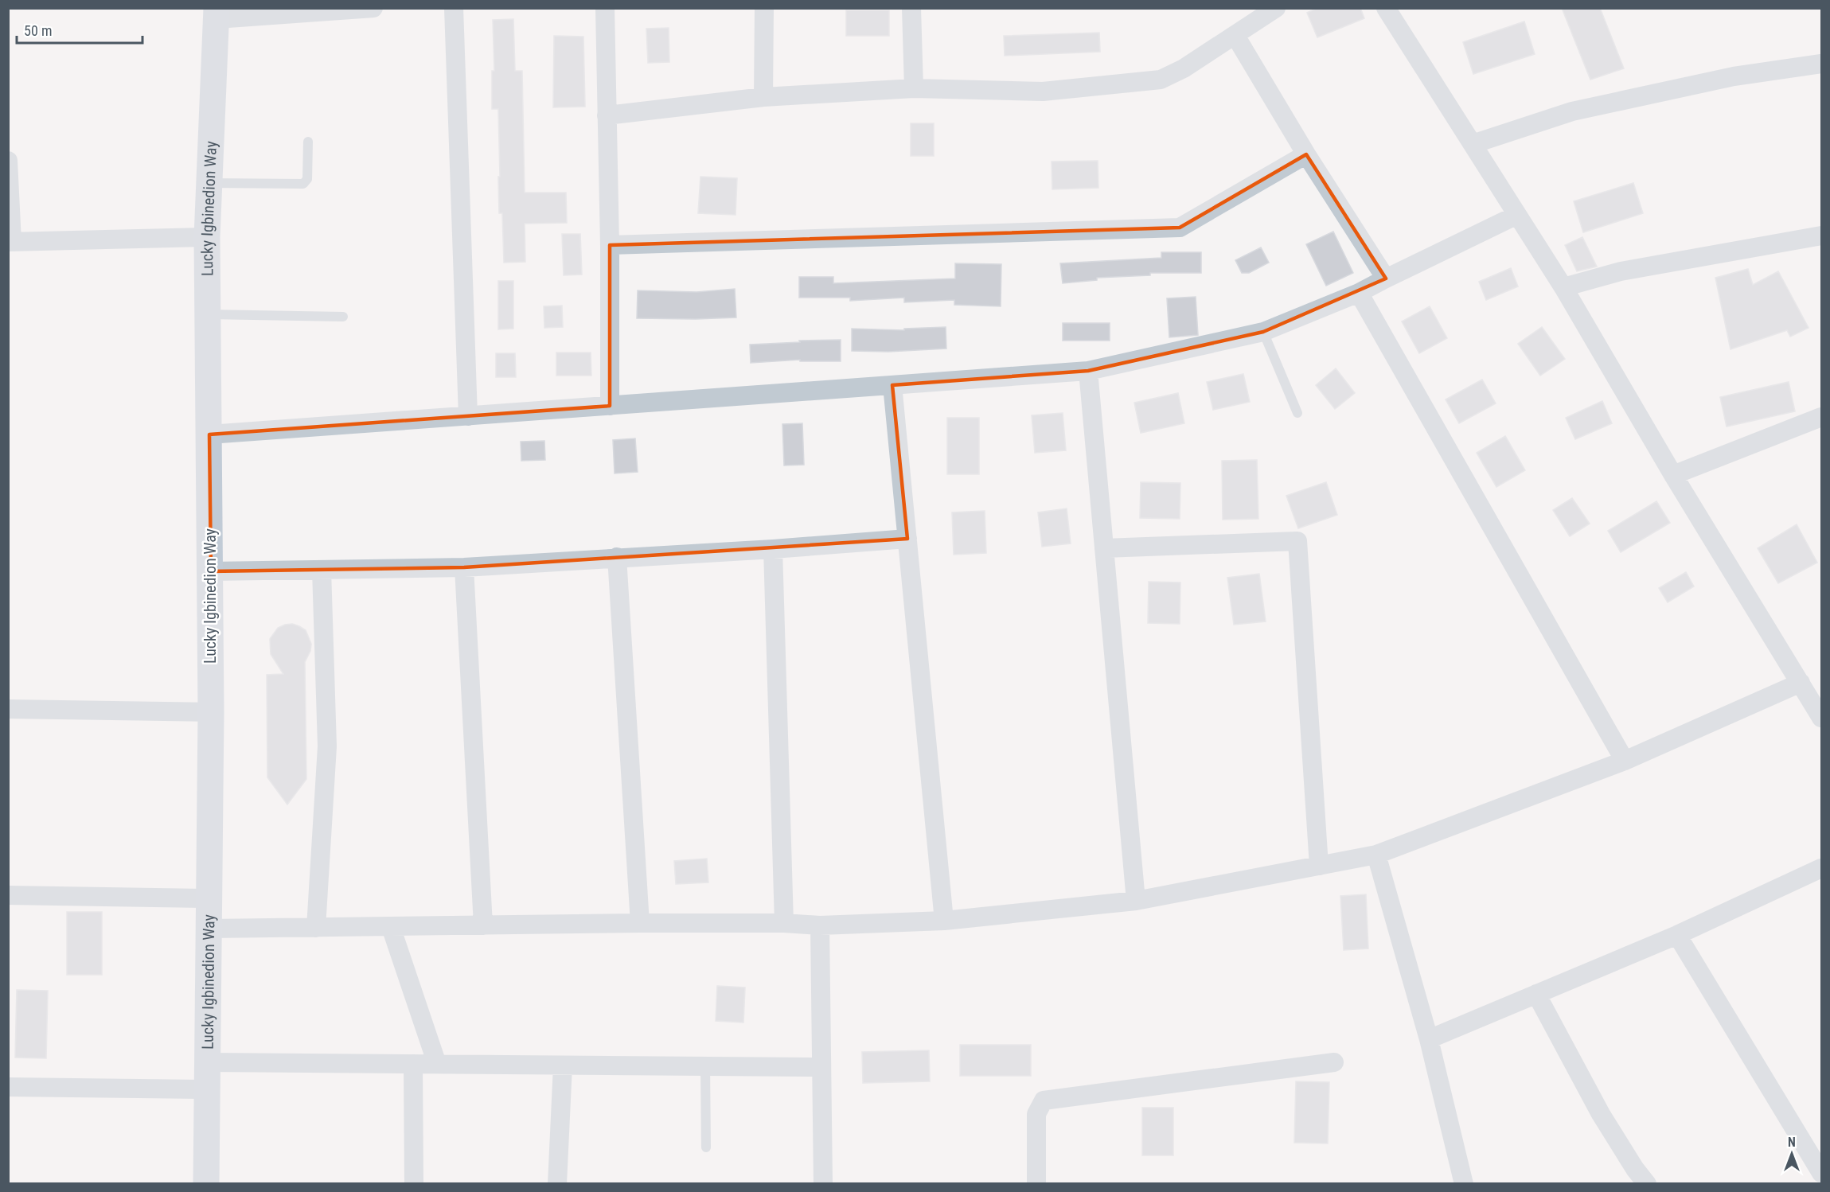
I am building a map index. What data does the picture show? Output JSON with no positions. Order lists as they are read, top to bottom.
{
  "streets": {
    "street": ["Lucky Igbinedion Way"]
  },
  "scale_bar": "50 m",
  "north": "top"
}
